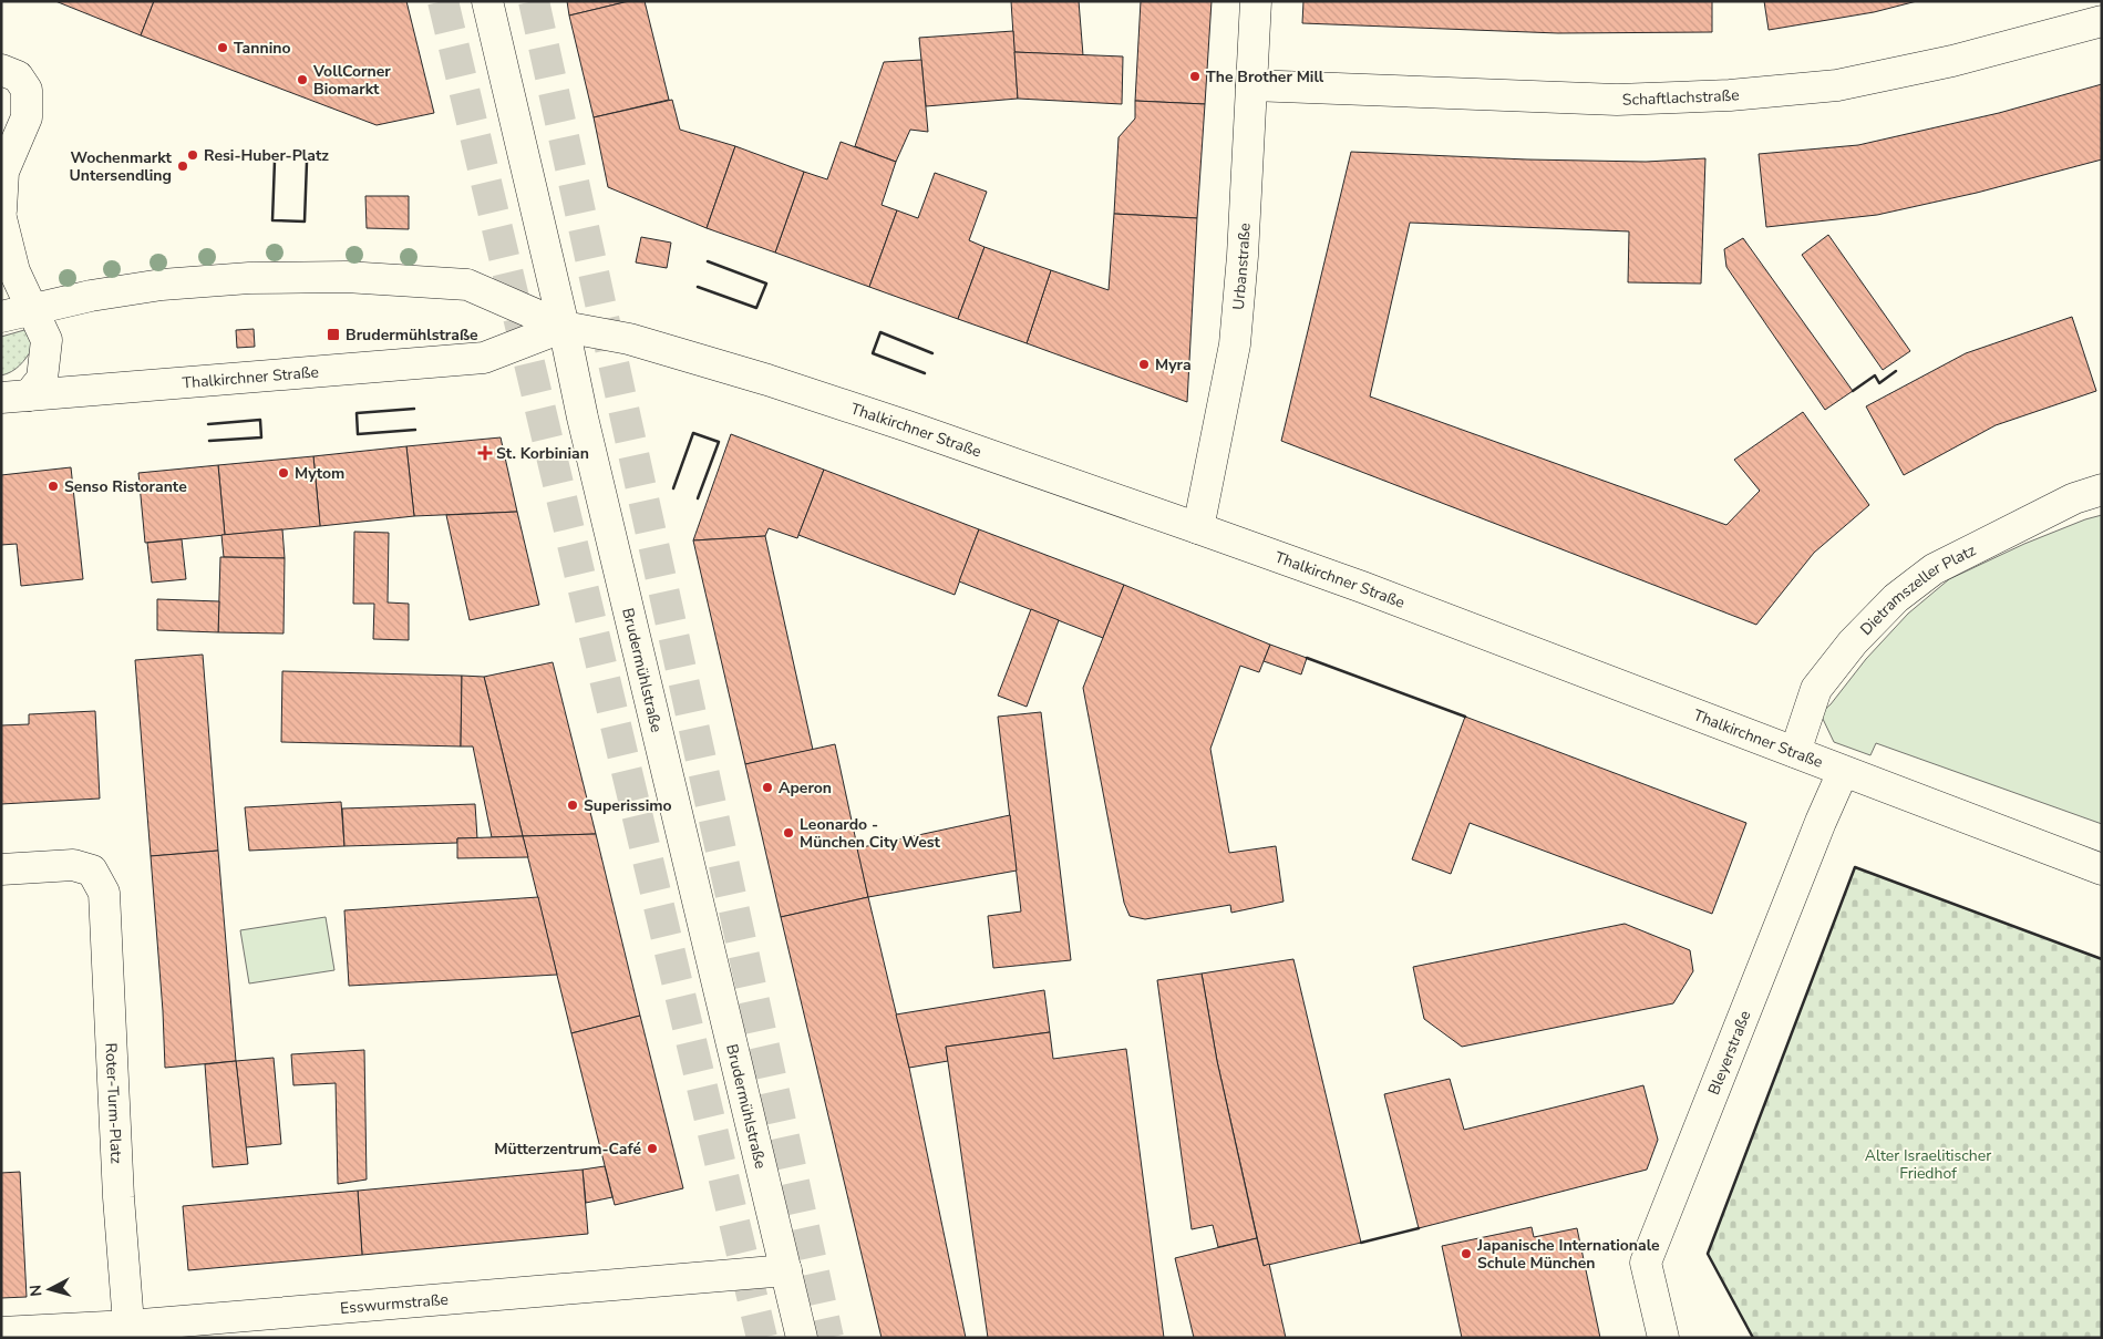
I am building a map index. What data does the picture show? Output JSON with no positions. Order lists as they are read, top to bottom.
{
  "streets": {
    "street": [
      "Schaftlachstraße",
      "Urbanstraße",
      "Thalkirchner Straße",
      "Dietramszeller Platz",
      "Brudermühlstraße",
      "Bleyerstraße",
      "Roter-Turm-Platz",
      "Esswurmstraße"
    ]
  },
  "crossings": [
    ["Schaftlachstraße", "Urbanstraße"],
    ["Urbanstraße", "Thalkirchner Straße"],
    ["Thalkirchner Straße", "Dietramszeller Platz"],
    ["Thalkirchner Straße", "Brudermühlstraße"],
    ["Thalkirchner Straße", "Bleyerstraße"],
    ["Brudermühlstraße", "Esswurmstraße"],
    ["Roter-Turm-Platz", "Esswurmstraße"]
  ],
  "parks": ["Alter Israelitischer Friedhof"],
  "places": {
    "other": [
      "Tannino",
      "The Brother Mill",
      "VollCorner Biomarkt",
      "Resi-Huber-Platz",
      "Wochenmarkt Untersendling",
      "Myra",
      "Mytom",
      "Senso Ristorante",
      "Aperon",
      "Superissimo",
      "Leonardo - München City West",
      "Mütterzentrum-Café",
      "Japanische Internationale Schule München"
    ],
    "transit": ["Brudermühlstraße"],
    "health": ["St. Korbinian"]
  },
  "north": "left"
}
